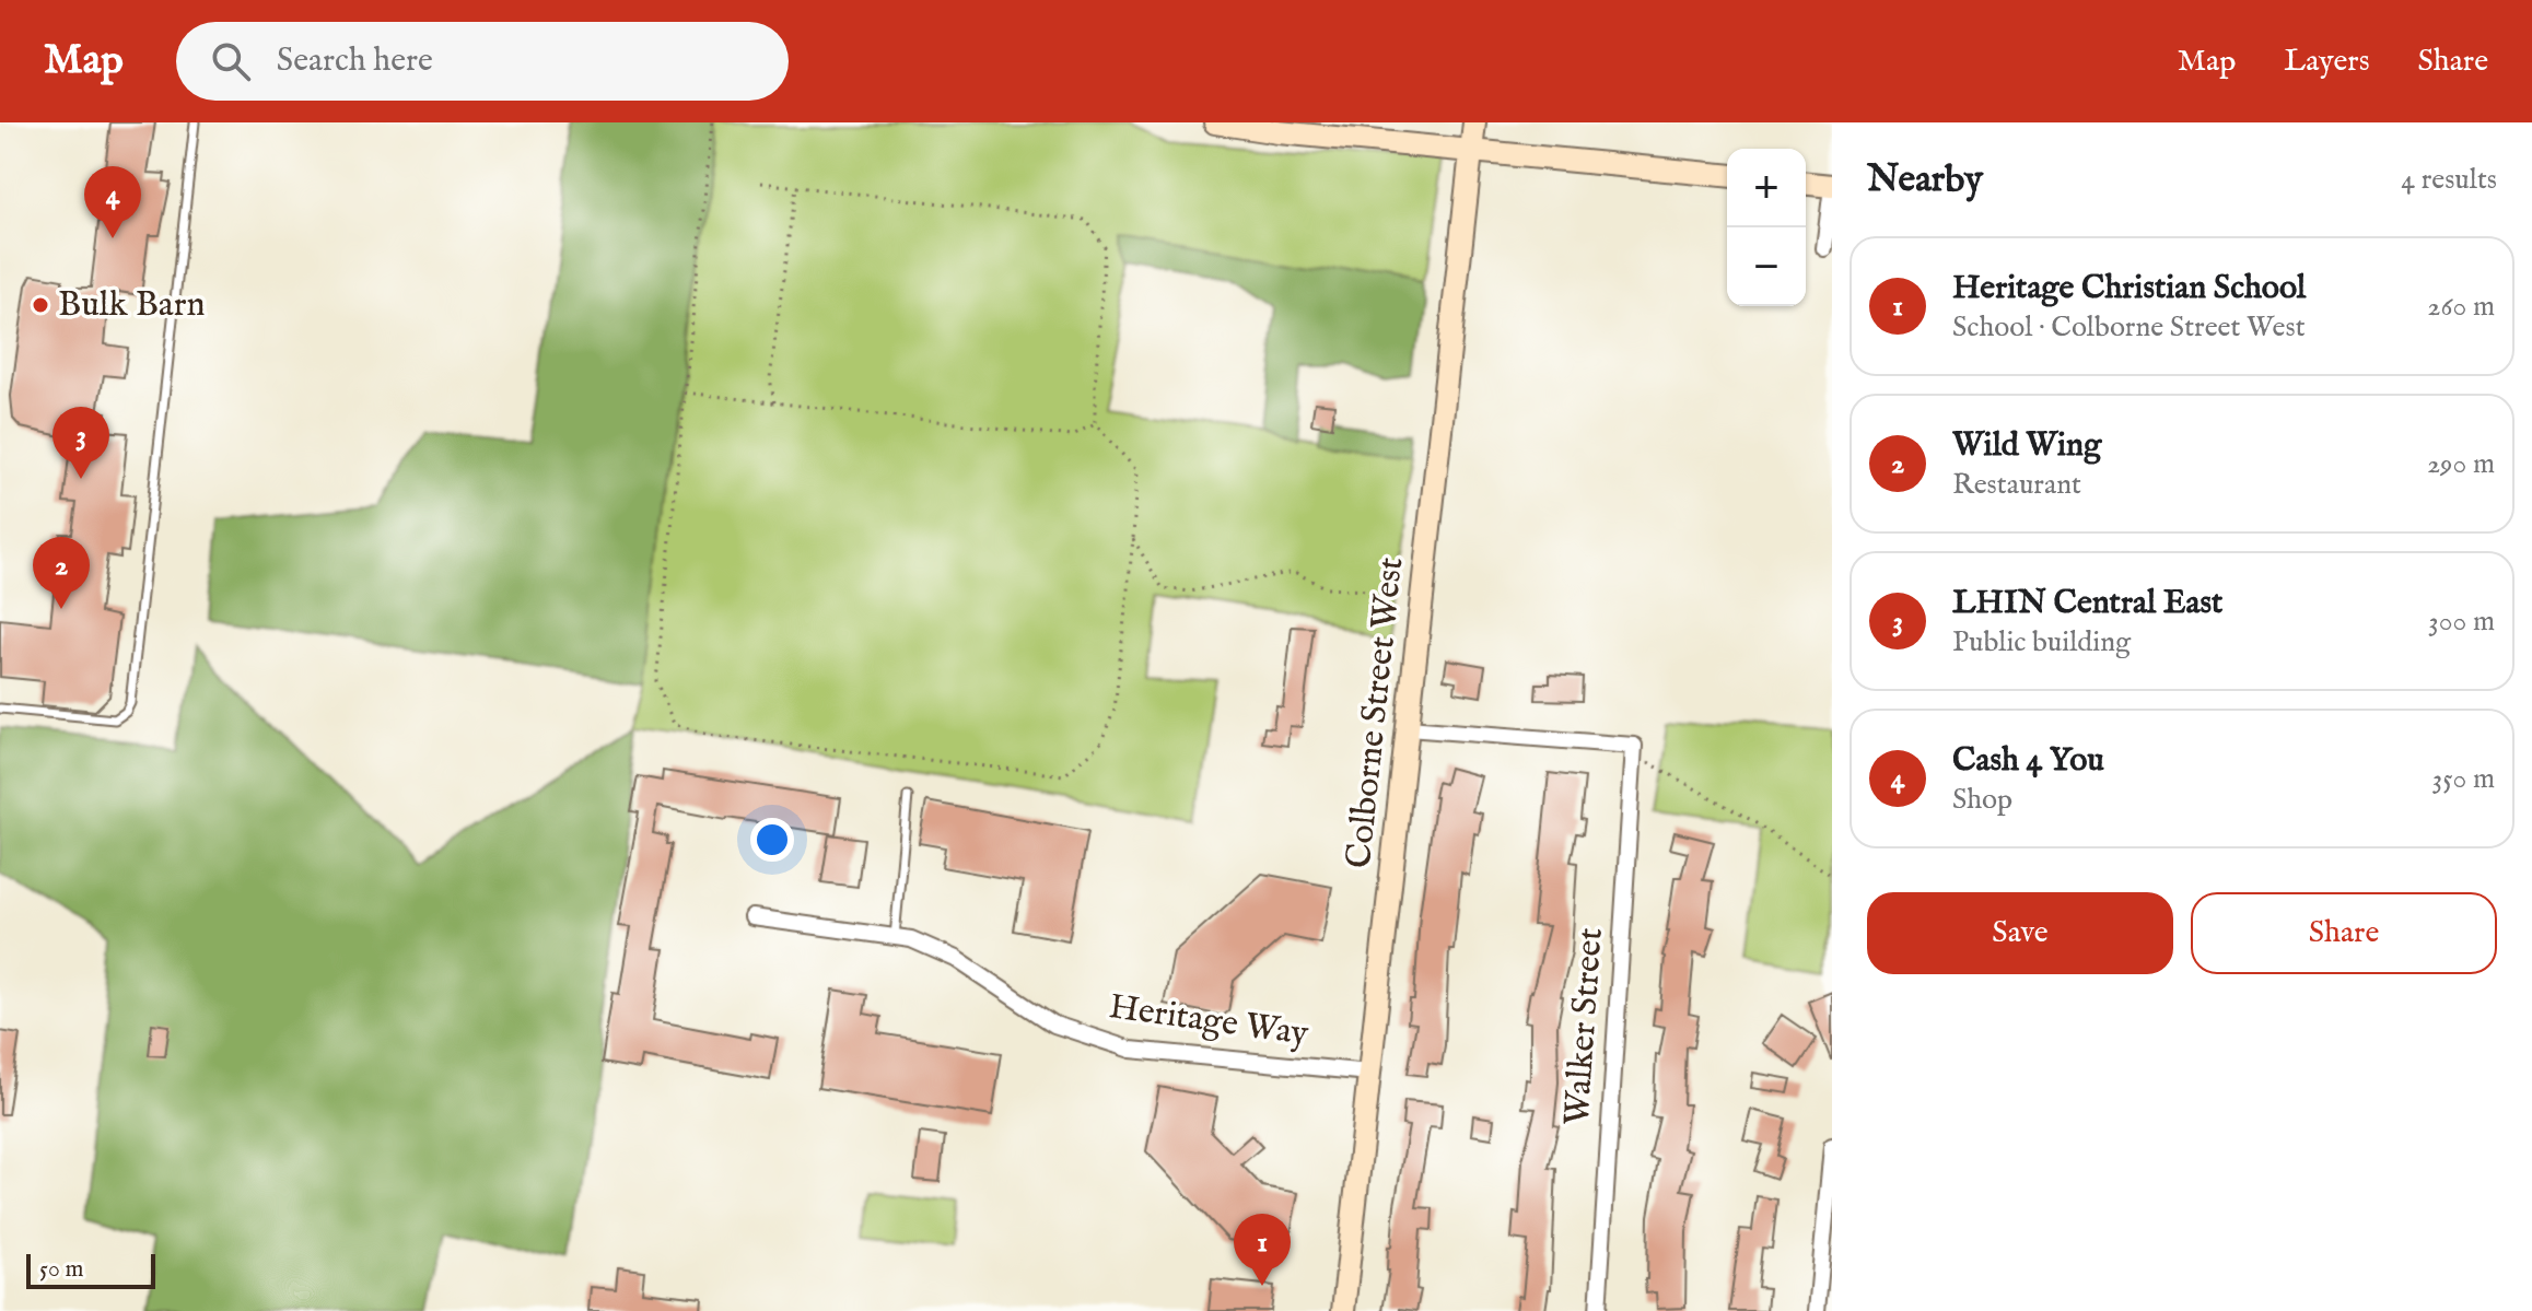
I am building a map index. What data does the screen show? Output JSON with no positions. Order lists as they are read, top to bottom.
{
  "streets": {
    "street": ["Colborne Street West", "Heritage Way", "Walker Street"]
  },
  "crossings": [
    ["Colborne Street West", "Heritage Way"]
  ],
  "places": ["Bulk Barn"],
  "scale_bar": "50 m",
  "page": {
    "header": "Map",
    "search": "Search here",
    "nav": ["Map", "Layers", "Share"],
    "heading": ["Nearby", "4 results"],
    "map_buttons": ["+", "−"],
    "pins": [
      "4",
      "3",
      "2",
      "1"
    ],
    "list": [
      {
        "mark": "1",
        "name": "Heritage Christian School",
        "note": "School · Colborne Street West",
        "value": "260 m"
      },
      {
        "mark": "2",
        "name": "Wild Wing",
        "note": "Restaurant",
        "value": "290 m"
      },
      {
        "mark": "3",
        "name": "LHIN Central East",
        "note": "Public building",
        "value": "300 m"
      },
      {
        "mark": "4",
        "name": "Cash 4 You",
        "note": "Shop",
        "value": "350 m"
      }
    ],
    "buttons": ["Save", "Share"],
    "scale": "50 m"
  }
}
